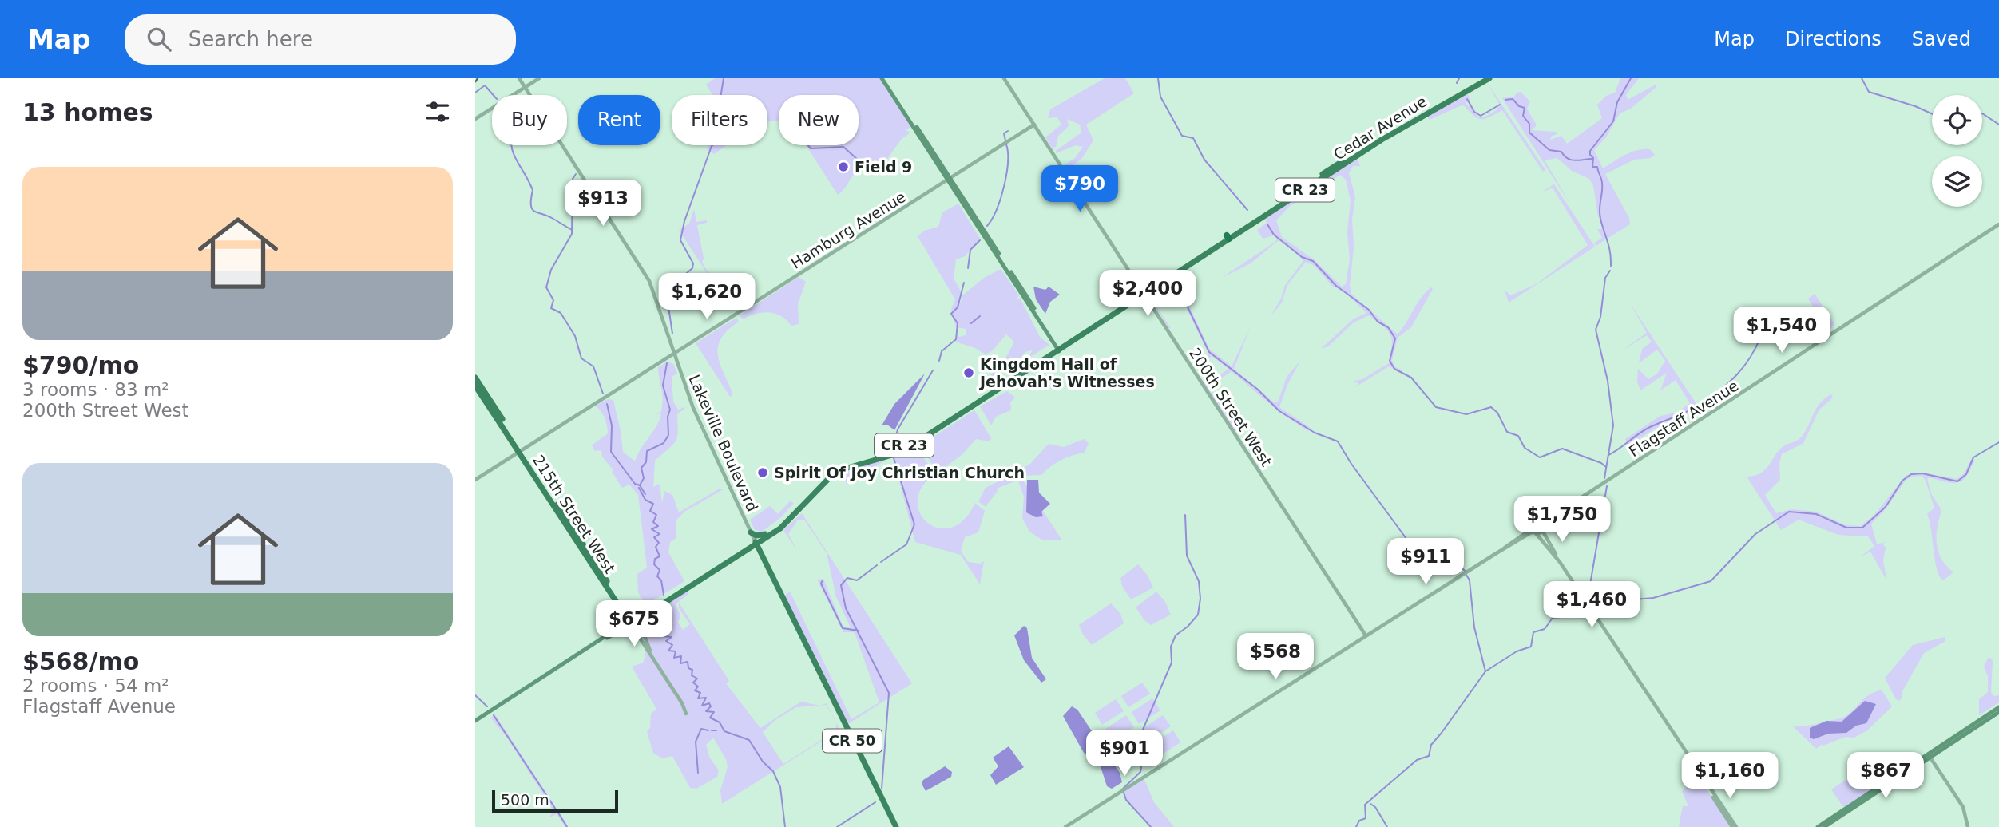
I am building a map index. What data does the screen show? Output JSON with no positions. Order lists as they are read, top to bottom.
{
  "streets": {
    "main road": [
      "Cedar Avenue",
      "CR 23",
      "215th Street West",
      "CR 50"
    ],
    "street": [
      "Hamburg Avenue",
      "200th Street West",
      "Flagstaff Avenue",
      "Lakeville Boulevard"
    ]
  },
  "crossings": [
    ["Cedar Avenue", "CR 23"],
    ["Cedar Avenue", "200th Street West"],
    ["CR 23", "Lakeville Boulevard"],
    ["CR 23", "215th Street West"],
    ["CR 23", "CR 50"],
    ["Hamburg Avenue", "200th Street West"],
    ["Hamburg Avenue", "Lakeville Boulevard"],
    ["Hamburg Avenue", "215th Street West"],
    ["Lakeville Boulevard", "CR 50"]
  ],
  "places": ["Field 9", "Kingdom Hall of Jehovah's Witnesses", "Spirit Of Joy Christian Church"],
  "scale_bar": "500 m",
  "page": {
    "header": "Map",
    "search": "Search here",
    "nav": ["Map", "Directions", "Saved"],
    "heading": "13 homes",
    "chip": [
      "Buy",
      "Rent",
      "Filters",
      "New"
    ],
    "list": [
      {
        "name": "$790/mo",
        "note": "3 rooms · 83 m² · 200th Street West"
      },
      {
        "name": "$568/mo",
        "note": "2 rooms · 54 m² · Flagstaff Avenue"
      }
    ],
    "price": [
      "$790",
      "$913",
      "$2,400",
      "$1,620",
      "$1,540",
      "$1,750",
      "$911",
      "$1,460",
      "$675",
      "$568",
      "$901",
      "$1,160",
      "$867"
    ],
    "scale": "500 m"
  }
}
